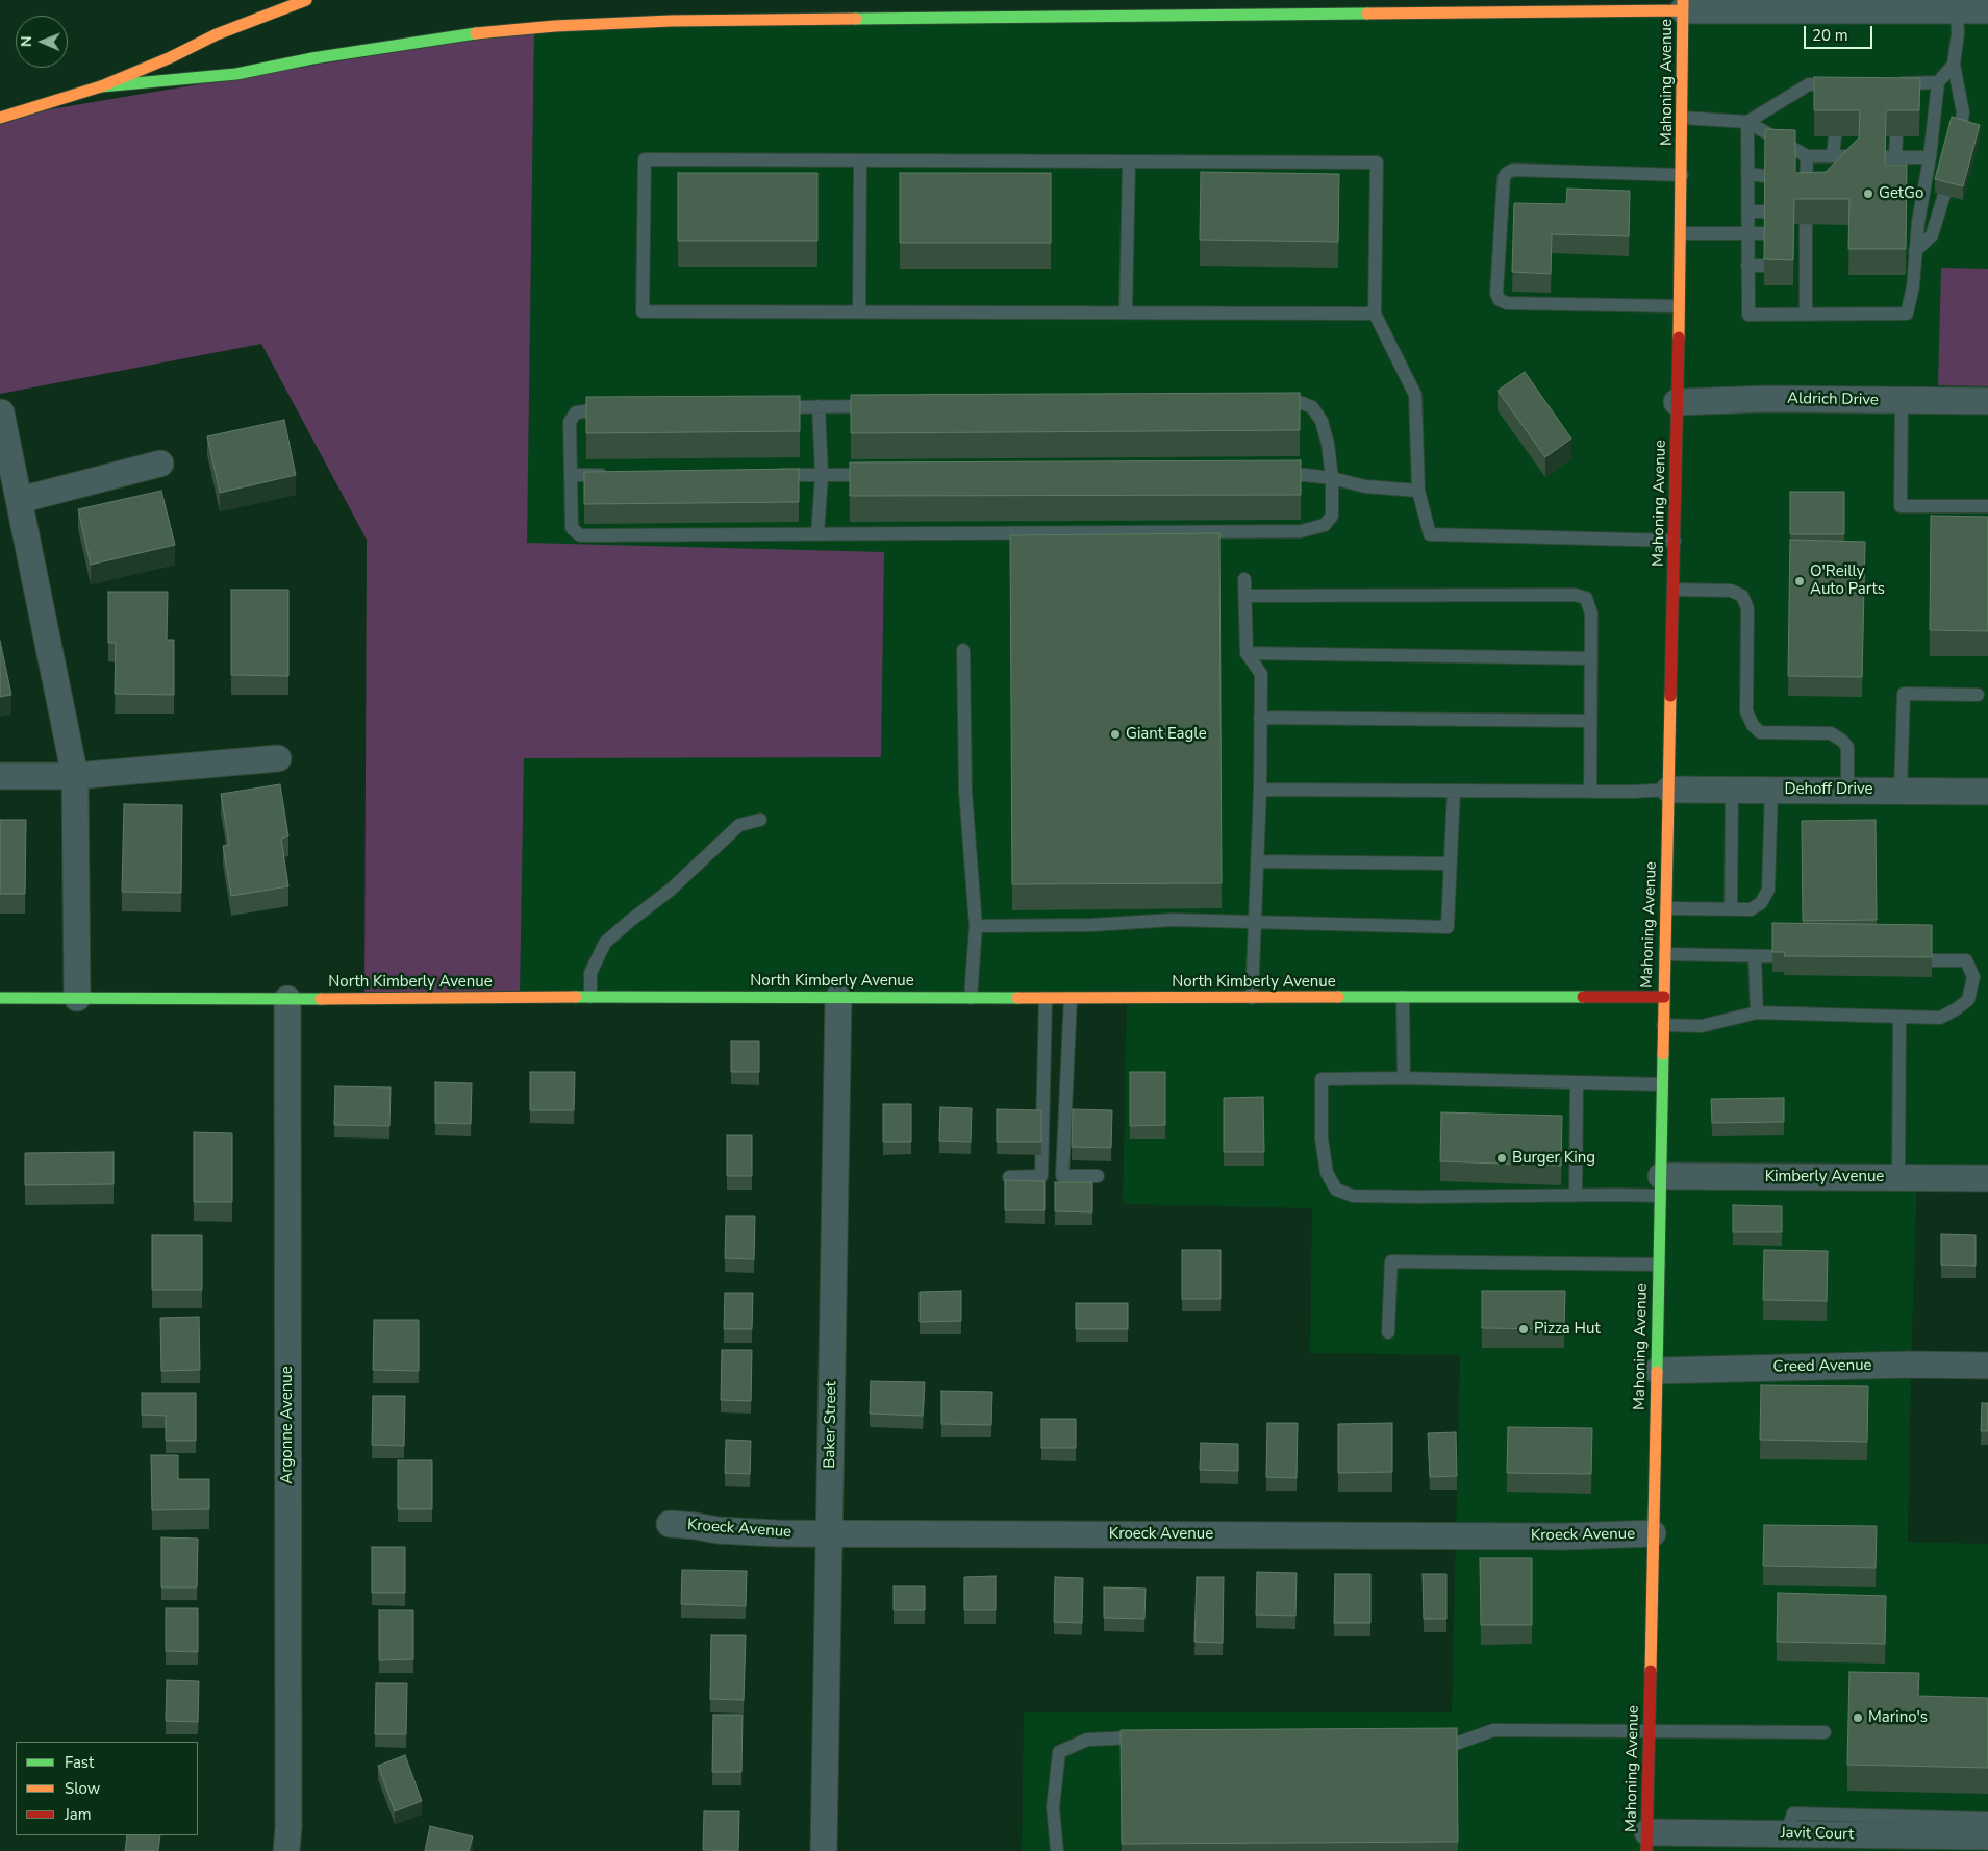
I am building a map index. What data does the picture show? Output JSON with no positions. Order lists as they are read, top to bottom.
{
  "streets": {
    "main road": ["Mahoning Avenue", "North Kimberly Avenue"],
    "street": [
      "Aldrich Drive",
      "Dehoff Drive",
      "Kimberly Avenue",
      "Creed Avenue",
      "Argonne Avenue",
      "Baker Street",
      "Kroeck Avenue",
      "Javit Court"
    ]
  },
  "crossings": [
    ["Mahoning Avenue", "Aldrich Drive"],
    ["Mahoning Avenue", "Dehoff Drive"],
    ["Mahoning Avenue", "North Kimberly Avenue"],
    ["Mahoning Avenue", "Kimberly Avenue"],
    ["Mahoning Avenue", "Creed Avenue"],
    ["Mahoning Avenue", "Kroeck Avenue"],
    ["Mahoning Avenue", "Javit Court"],
    ["North Kimberly Avenue", "Argonne Avenue"],
    ["North Kimberly Avenue", "Baker Street"],
    ["Baker Street", "Kroeck Avenue"]
  ],
  "places": [
    "GetGo",
    "O'Reilly Auto Parts",
    "Giant Eagle",
    "Burger King",
    "Pizza Hut",
    "Marino's"
  ],
  "legend": ["Fast", "Slow", "Jam"],
  "scale_bar": "20 m",
  "north": "left"
}
